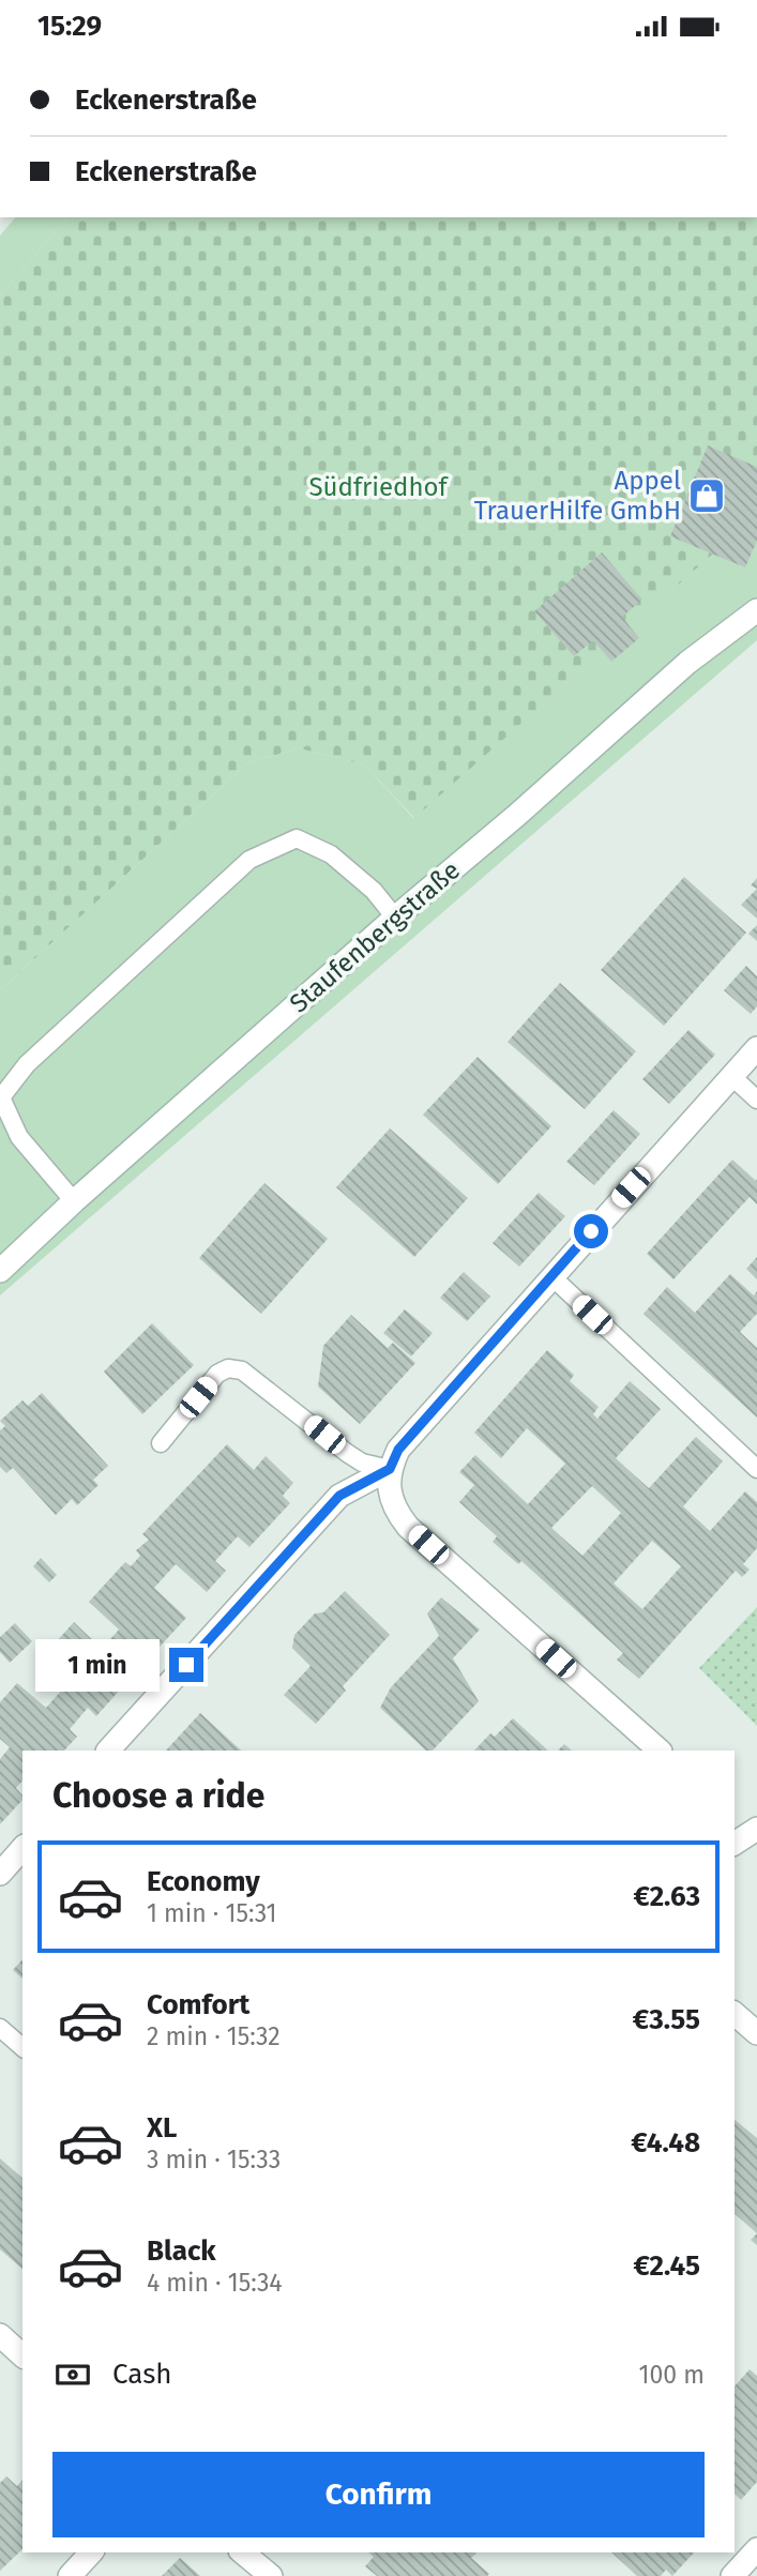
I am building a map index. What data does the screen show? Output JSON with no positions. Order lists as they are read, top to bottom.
{
  "streets": {
    "street": ["Staufenbergstraße"]
  },
  "parks": ["Südfriedhof"],
  "places": {
    "shop": ["Appel TrauerHilfe GmbH"]
  },
  "page": {
    "status": "15:29",
    "banner": ["Eckenerstraße", "Eckenerstraße"],
    "bubble": "1 min",
    "heading": "Choose a ride",
    "list": [
      {
        "name": "Economy",
        "note": "1 min · 15:31",
        "value": "€2.63"
      },
      {
        "name": "Comfort",
        "note": "2 min · 15:32",
        "value": "€3.55"
      },
      {
        "name": "XL",
        "note": "3 min · 15:33",
        "value": "€4.48"
      },
      {
        "name": "Black",
        "note": "4 min · 15:34",
        "value": "€2.45"
      }
    ],
    "pay": ["Cash", "100 m"],
    "buttons": "Confirm"
  }
}
